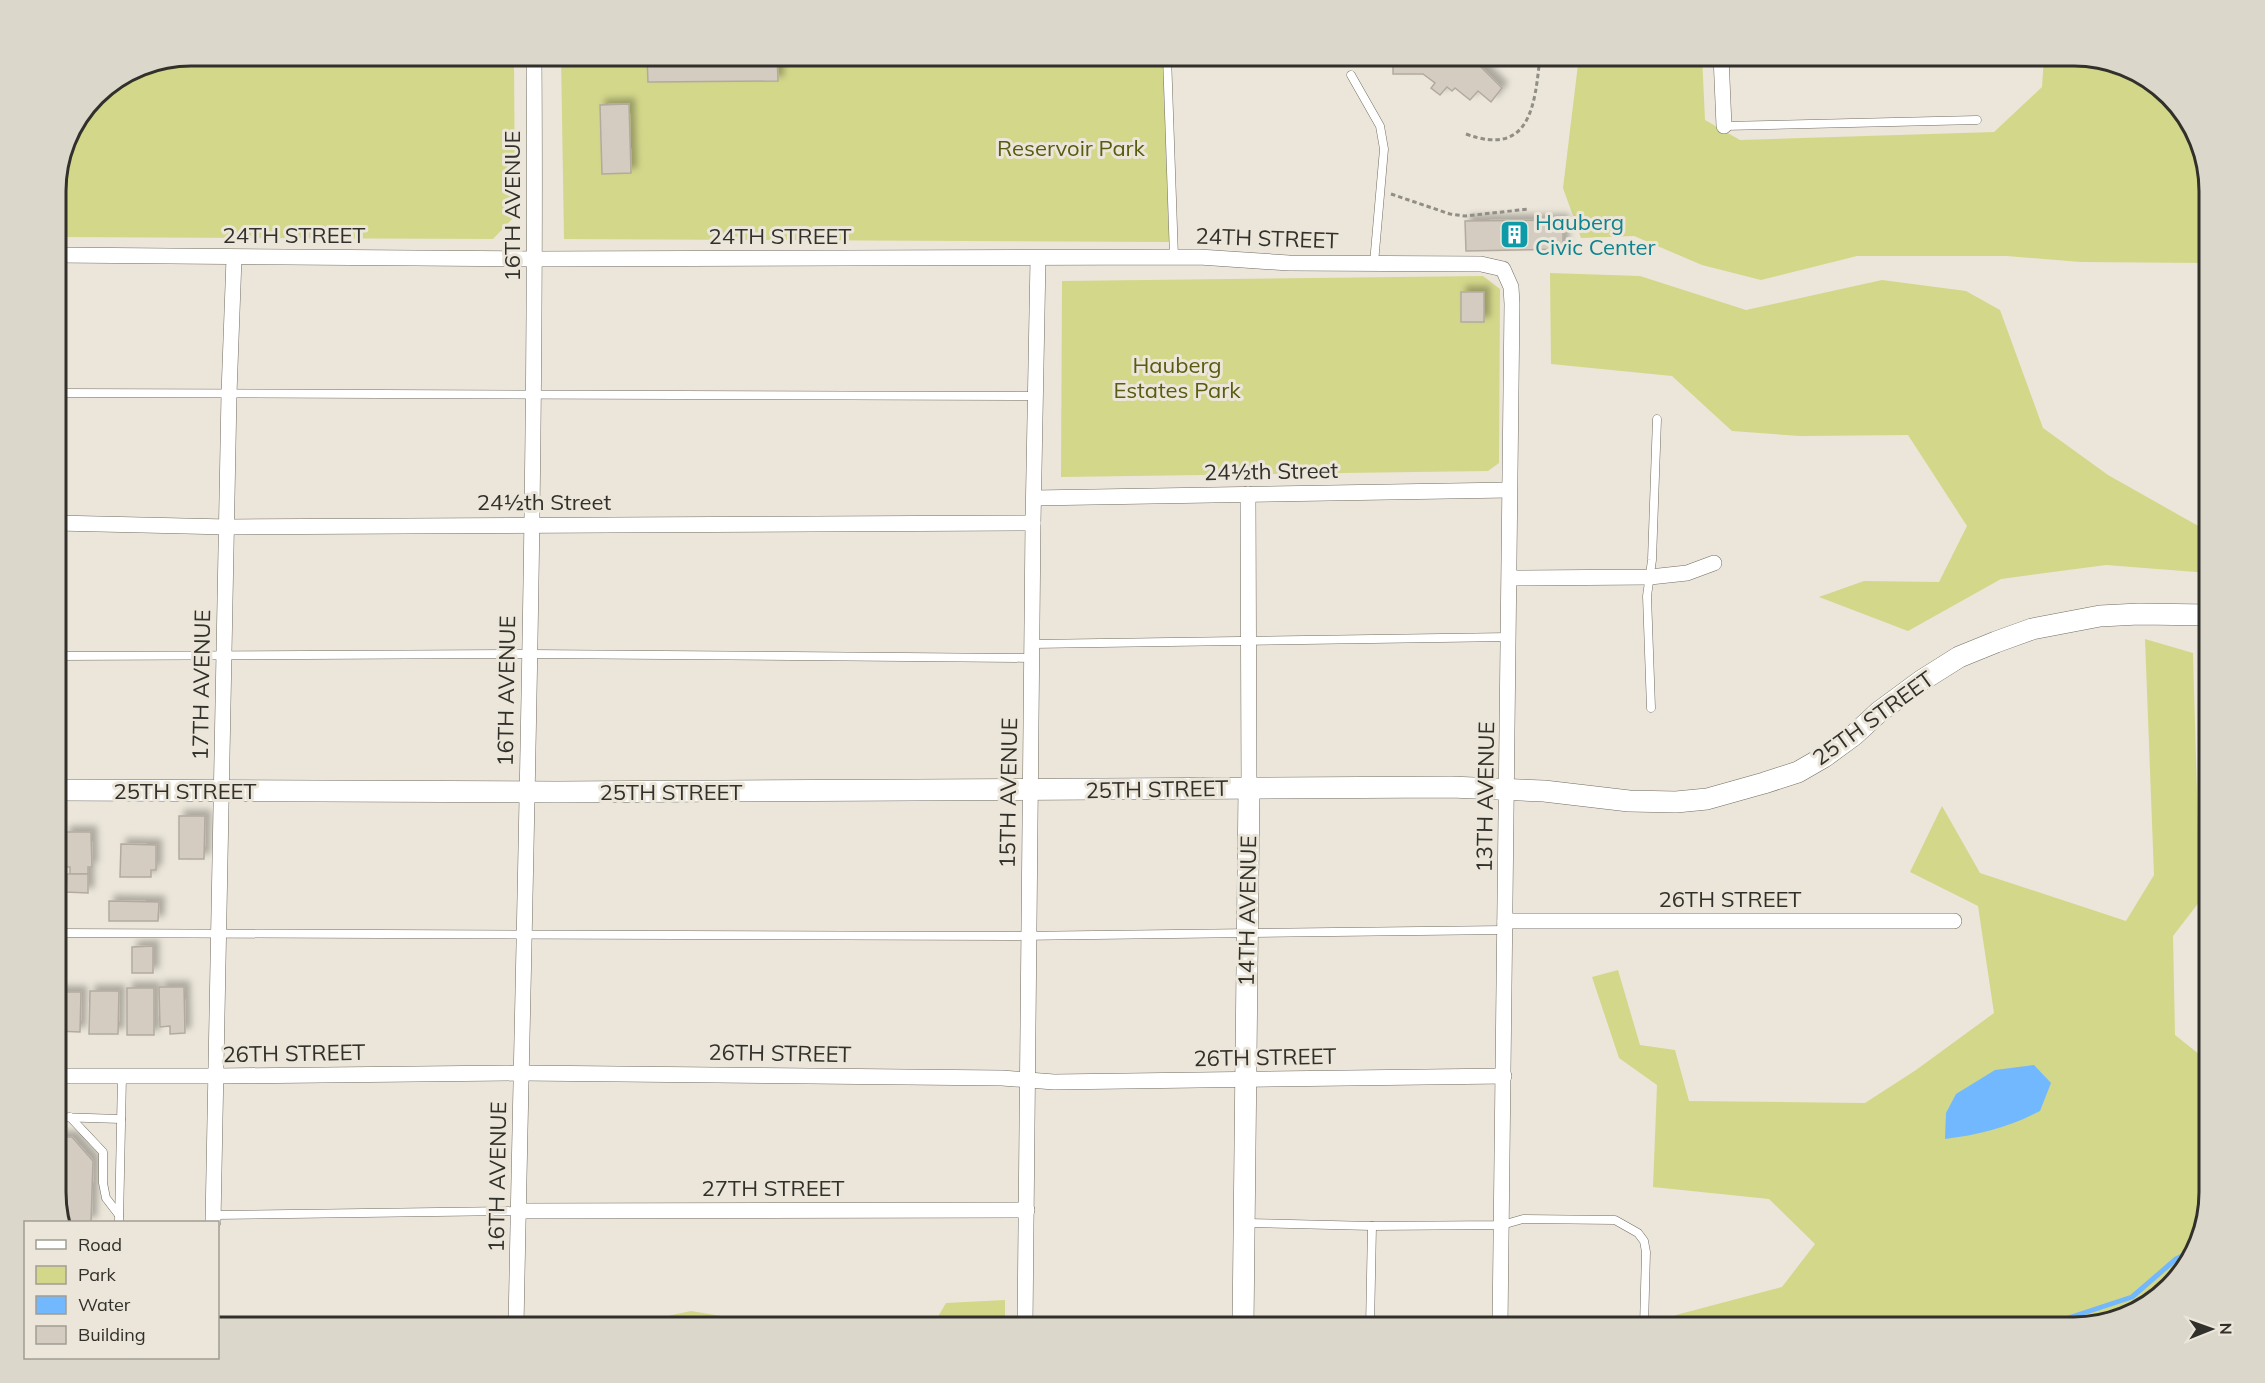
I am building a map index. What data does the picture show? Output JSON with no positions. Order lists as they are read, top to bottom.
{
  "streets": {
    "street": [
      "16TH AVENUE",
      "24TH STREET",
      "24½th Street",
      "17TH AVENUE",
      "25TH STREET",
      "15TH AVENUE",
      "13TH AVENUE",
      "26TH STREET",
      "14TH AVENUE",
      "27TH STREET"
    ]
  },
  "crossings": [
    ["16TH AVENUE", "24TH STREET"],
    ["16TH AVENUE", "24½th Street"],
    ["16TH AVENUE", "25TH STREET"],
    ["16TH AVENUE", "26TH STREET"],
    ["16TH AVENUE", "27TH STREET"],
    ["24TH STREET", "17TH AVENUE"],
    ["24TH STREET", "15TH AVENUE"],
    ["24TH STREET", "13TH AVENUE"],
    ["24½th Street", "17TH AVENUE"],
    ["24½th Street", "15TH AVENUE"],
    ["24½th Street", "13TH AVENUE"],
    ["24½th Street", "14TH AVENUE"],
    ["17TH AVENUE", "25TH STREET"],
    ["17TH AVENUE", "26TH STREET"],
    ["25TH STREET", "15TH AVENUE"],
    ["25TH STREET", "13TH AVENUE"],
    ["25TH STREET", "14TH AVENUE"],
    ["15TH AVENUE", "26TH STREET"],
    ["15TH AVENUE", "27TH STREET"],
    ["13TH AVENUE", "26TH STREET"],
    ["26TH STREET", "14TH AVENUE"]
  ],
  "parks": ["Reservoir Park", "Hauberg Estates Park"],
  "places": {
    "building": ["Hauberg Civic Center"]
  },
  "legend": [
    "Road",
    "Park",
    "Water",
    "Building"
  ],
  "north": "right"
}
